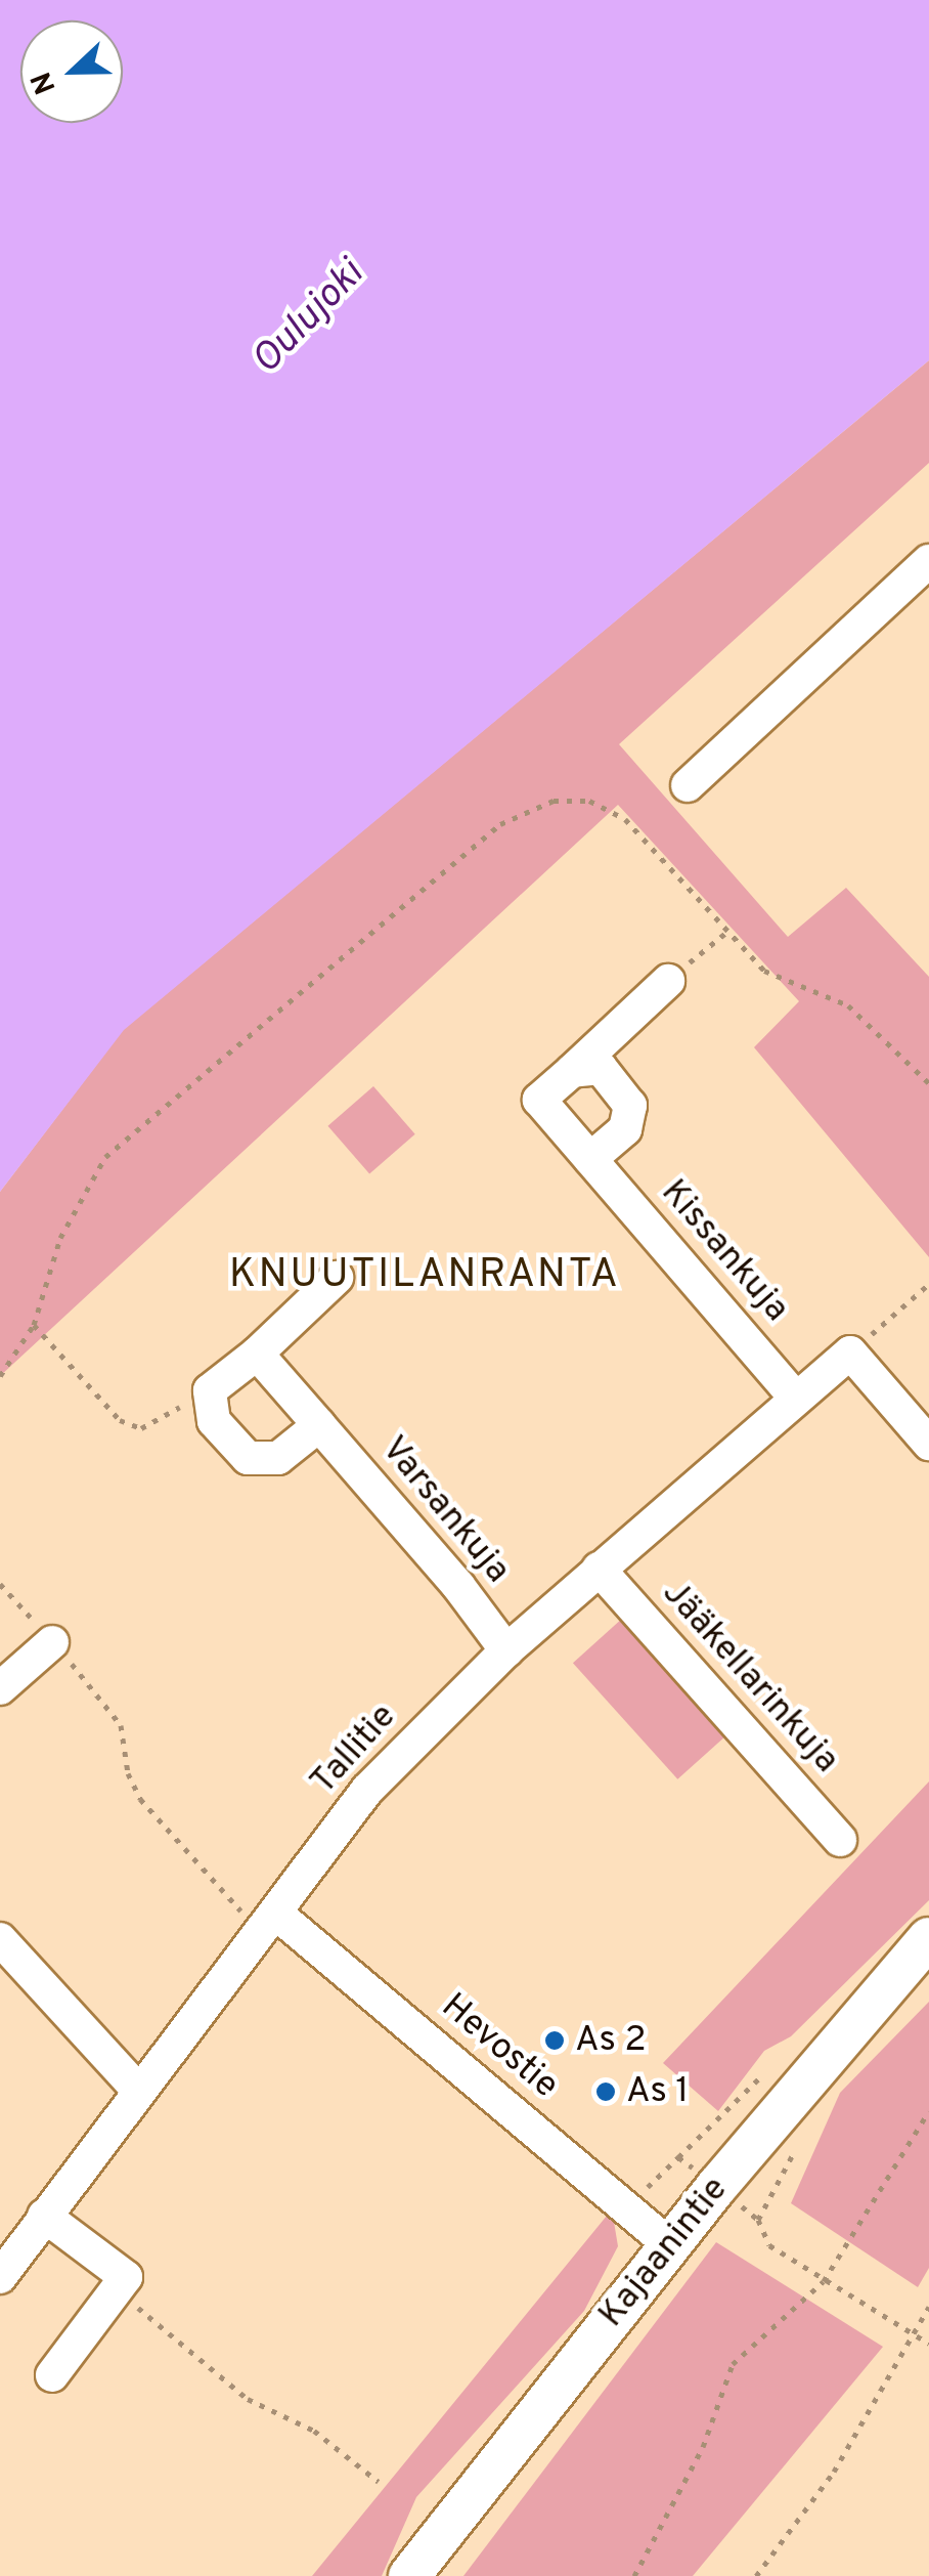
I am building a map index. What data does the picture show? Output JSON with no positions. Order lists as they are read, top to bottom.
{
  "streets": {
    "main road": ["Kajaanintie"],
    "street": [
      "Kissankuja",
      "Varsankuja",
      "Jääkellarinkuja",
      "Tallitie",
      "Hevostie"
    ]
  },
  "crossings": [
    ["Kissankuja", "Tallitie"],
    ["Varsankuja", "Tallitie"],
    ["Jääkellarinkuja", "Tallitie"],
    ["Tallitie", "Hevostie"],
    ["Hevostie", "Kajaanintie"]
  ],
  "districts": ["KNUUTILANRANTA"],
  "water": ["Oulujoki"],
  "places": ["As 2", "As 1"],
  "north": "left"
}
